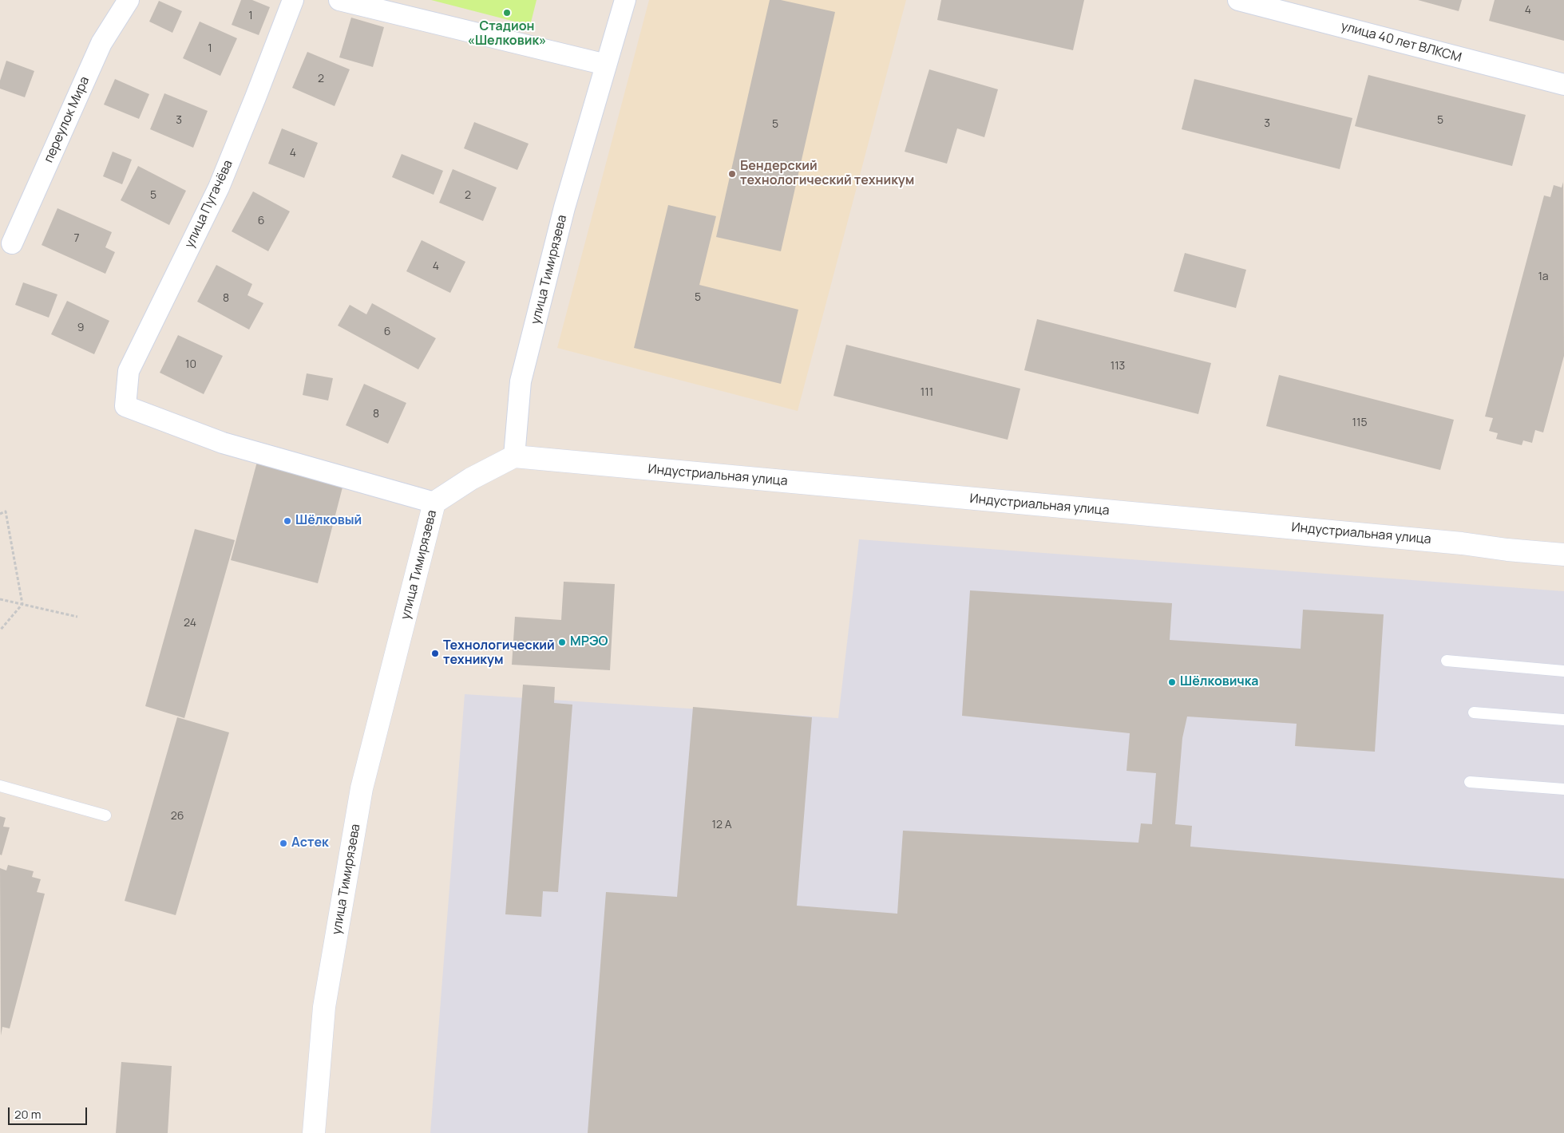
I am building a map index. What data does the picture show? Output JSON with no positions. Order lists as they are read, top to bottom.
{
  "streets": {
    "street": [
      "улица 40 лет ВЛКСМ",
      "переулок Мира",
      "улица Пугачёва",
      "улица Тимирязева",
      "Индустриальная улица"
    ]
  },
  "crossings": [
    ["улица Пугачёва", "улица Тимирязева"],
    ["улица Тимирязева", "Индустриальная улица"]
  ],
  "places": [
    "Стадион «Шелковик»",
    "Бендерский технологический техникум",
    "Шёлковый",
    "МРЭО",
    "Технологический техникум",
    "Шёлковичка",
    "Астек"
  ],
  "house_numbers": [
    "4",
    "1",
    "1",
    "2",
    "3",
    "5",
    "3",
    "5",
    "4",
    "5",
    "2",
    "6",
    "7",
    "4",
    "1а",
    "5",
    "8",
    "9",
    "6",
    "10",
    "113",
    "111",
    "8",
    "115",
    "24",
    "26",
    "12 А"
  ],
  "scale_bar": "20 m"
}
